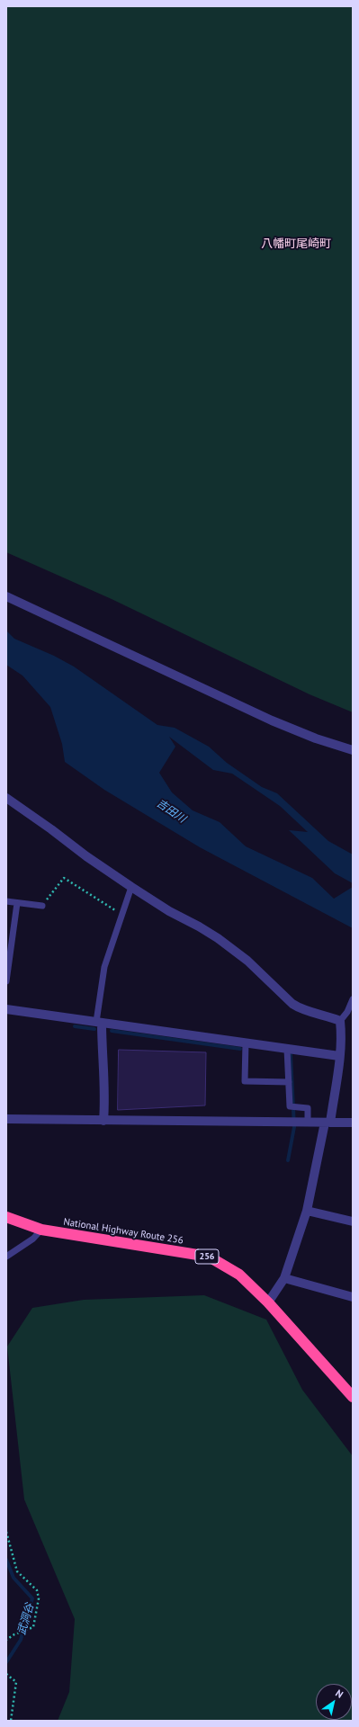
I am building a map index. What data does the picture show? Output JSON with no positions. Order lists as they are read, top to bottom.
{
  "streets": {
    "highway": ["National Highway Route 256", "256"]
  },
  "districts": ["八幡町尾崎町"],
  "water": ["吉田川", "武洞谷"],
  "north": "top right"
}
